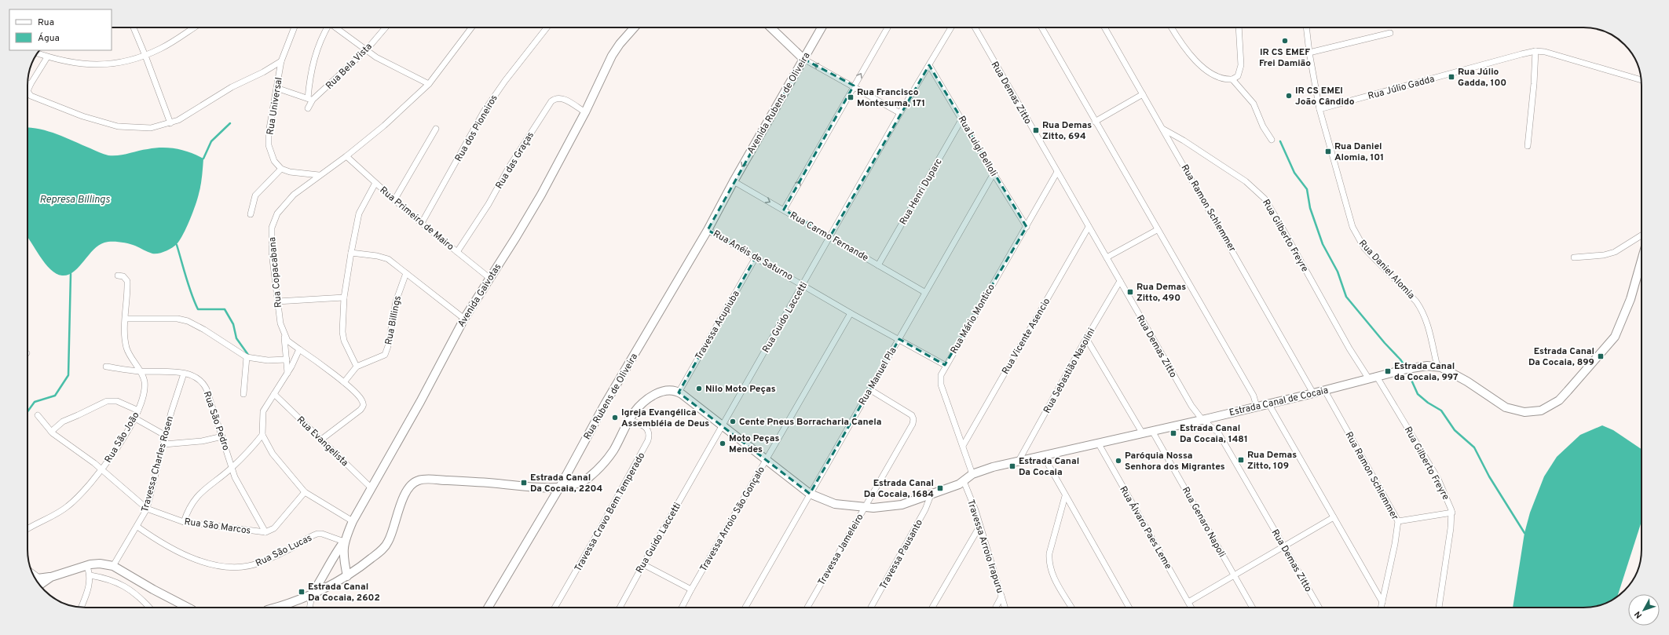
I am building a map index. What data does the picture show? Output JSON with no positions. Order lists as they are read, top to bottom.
{
  "streets": {
    "main road": [
      "Avenida Rubens de Oliveira",
      "Avenida Gaivotas",
      "Rua Rubens de Oliveira",
      "Estrada Canal de Cocaia"
    ],
    "street": [
      "Rua Bela Vista",
      "Rua Júlio Gadda",
      "Rua Demas Zitto",
      "Rua Universal",
      "Rua dos Pioneiros",
      "Rua Luigi Belloli",
      "Rua das Graças",
      "Rua Henri Duparc",
      "Rua Ramon Schlemmer",
      "Rua Primeiro de Mairo",
      "Rua Gilberto Freyre",
      "Rua Carmo Fernande",
      "Rua Anéis de Saturno",
      "Rua Daniel Alomia",
      "Rua Copacabana",
      "Rua Guido Laccetti",
      "Rua Mário Montico",
      "Rua Billings",
      "Travessa Acupiuba",
      "Rua Vicente Asencio",
      "Rua Sebastião Nasolini",
      "Rua Manuel Pla",
      "Rua São Pedro",
      "Rua São João",
      "Rua Evangelista",
      "Travessa Charles Rosen",
      "Travessa Cravo Bem Temperado",
      "Travessa Arroio São Gonçalo",
      "Rua Genaro Napoli",
      "Rua São Marcos",
      "Rua Álvaro Paes Leme",
      "Travessa Arroio Irapuru",
      "Travessa Jameleiro",
      "Rua São Lucas",
      "Travessa Pausanto"
    ]
  },
  "crossings": [
    ["Rua Júlio Gadda", "Rua Daniel Alomia"],
    ["Rua Demas Zitto", "Rua Mário Montico"],
    ["Rua Demas Zitto", "Rua Vicente Asencio"],
    ["Rua Demas Zitto", "Rua Sebastião Nasolini"],
    ["Rua Demas Zitto", "Estrada Canal de Cocaia"],
    ["Avenida Rubens de Oliveira", "Rua Carmo Fernande"],
    ["Avenida Rubens de Oliveira", "Rua Rubens de Oliveira"],
    ["Rua dos Pioneiros", "Rua Primeiro de Mairo"],
    ["Rua Luigi Belloli", "Rua Henri Duparc"],
    ["Rua Luigi Belloli", "Rua Guido Laccetti"],
    ["Rua Luigi Belloli", "Rua Mário Montico"],
    ["Rua Luigi Belloli", "Rua Manuel Pla"],
    ["Rua das Graças", "Rua Primeiro de Mairo"],
    ["Rua das Graças", "Avenida Gaivotas"],
    ["Rua Henri Duparc", "Rua Carmo Fernande"],
    ["Rua Ramon Schlemmer", "Rua Gilberto Freyre"],
    ["Rua Ramon Schlemmer", "Estrada Canal de Cocaia"],
    ["Rua Primeiro de Mairo", "Rua Copacabana"],
    ["Rua Primeiro de Mairo", "Avenida Gaivotas"],
    ["Rua Gilberto Freyre", "Estrada Canal de Cocaia"],
    ["Rua Carmo Fernande", "Rua Guido Laccetti"],
    ["Rua Carmo Fernande", "Rua Manuel Pla"],
    ["Rua Carmo Fernande", "Rua Rubens de Oliveira"],
    ["Rua Anéis de Saturno", "Rua Guido Laccetti"],
    ["Rua Anéis de Saturno", "Rua Mário Montico"],
    ["Rua Anéis de Saturno", "Travessa Acupiuba"],
    ["Rua Anéis de Saturno", "Rua Manuel Pla"],
    ["Rua Anéis de Saturno", "Rua Rubens de Oliveira"],
    ["Rua Anéis de Saturno", "Travessa Arroio São Gonçalo"],
    ["Rua Daniel Alomia", "Estrada Canal de Cocaia"],
    ["Avenida Gaivotas", "Rua Evangelista"],
    ["Avenida Gaivotas", "Rua São Lucas"],
    ["Rua Guido Laccetti", "Estrada Canal de Cocaia"],
    ["Rua Mário Montico", "Rua Vicente Asencio"],
    ["Rua Mário Montico", "Estrada Canal de Cocaia"],
    ["Travessa Acupiuba", "Estrada Canal de Cocaia"],
    ["Rua Sebastião Nasolini", "Estrada Canal de Cocaia"],
    ["Rua Manuel Pla", "Estrada Canal de Cocaia"],
    ["Rua Manuel Pla", "Travessa Jameleiro"],
    ["Estrada Canal de Cocaia", "Travessa Arroio São Gonçalo"],
    ["Estrada Canal de Cocaia", "Rua Genaro Napoli"],
    ["Estrada Canal de Cocaia", "Rua Álvaro Paes Leme"],
    ["Estrada Canal de Cocaia", "Travessa Arroio Irapuru"],
    ["Estrada Canal de Cocaia", "Travessa Jameleiro"],
    ["Estrada Canal de Cocaia", "Travessa Pausanto"],
    ["Rua São Pedro", "Rua São João"],
    ["Rua São Pedro", "Travessa Charles Rosen"],
    ["Rua São Pedro", "Rua São Marcos"],
    ["Rua São João", "Rua São Marcos"],
    ["Travessa Charles Rosen", "Rua São Marcos"],
    ["Travessa Charles Rosen", "Rua São Lucas"]
  ],
  "one_way": ["Avenida Rubens de Oliveira"],
  "water": ["Represa Billings"],
  "places": {
    "other": [
      "IR CS EMEF Frei Damião",
      "IR CS EMEI João Cândido",
      "Nilo Moto Peças",
      "Igreja Evangélica Assembléia de Deus",
      "Cente Pneus Borracharia Canela",
      "Moto Peças Mendes",
      "Paróquia Nossa Senhora dos Migrantes"
    ],
    "transit": [
      "Rua Júlio Gadda, 100",
      "Rua Francisco Montesuma, 171",
      "Rua Demas Zitto, 694",
      "Rua Daniel Alomia, 101",
      "Rua Demas Zitto, 490",
      "Estrada Canal Da Cocaia, 899",
      "Estrada Canal da Cocaia, 997",
      "Estrada Canal Da Cocaia, 1481",
      "Rua Demas Zitto, 109",
      "Estrada Canal Da Cocaia",
      "Estrada Canal Da Cocaia, 2204",
      "Estrada Canal Da Cocaia, 1684",
      "Estrada Canal Da Cocaia, 2602"
    ]
  },
  "legend": ["Rua", "Água"],
  "north": "bottom left"
}
